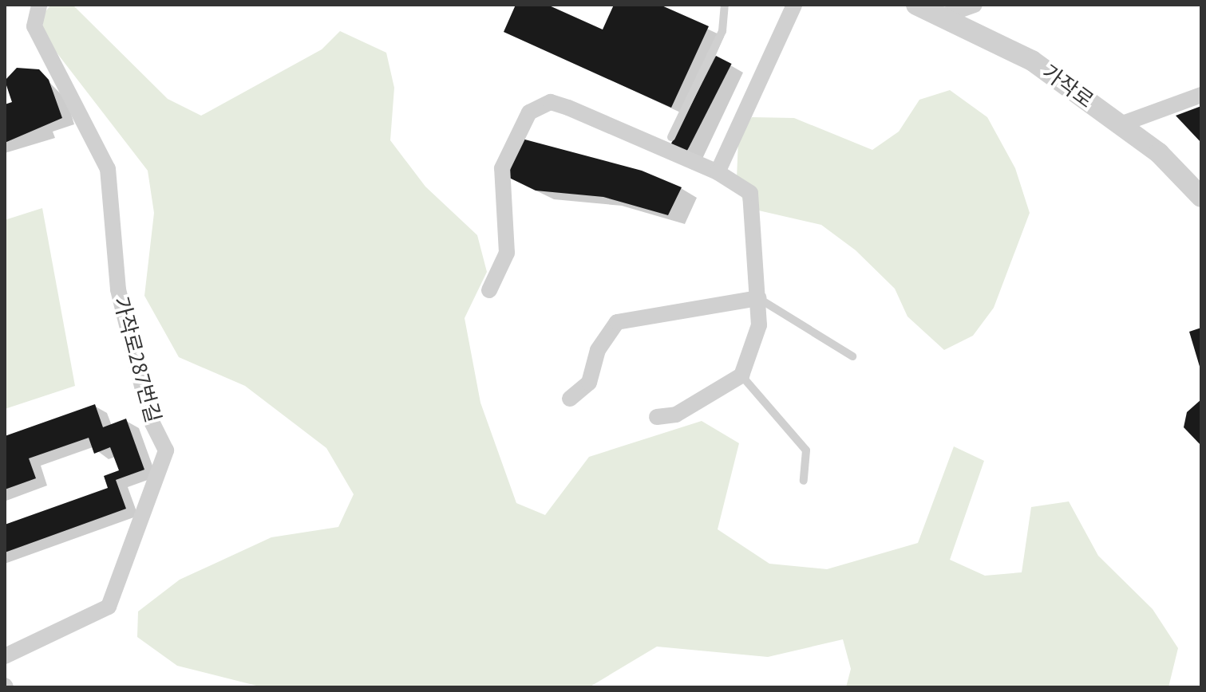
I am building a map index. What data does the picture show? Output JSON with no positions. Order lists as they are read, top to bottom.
{
  "streets": {
    "street": ["가작로", "가작로287번길"]
  }
}
